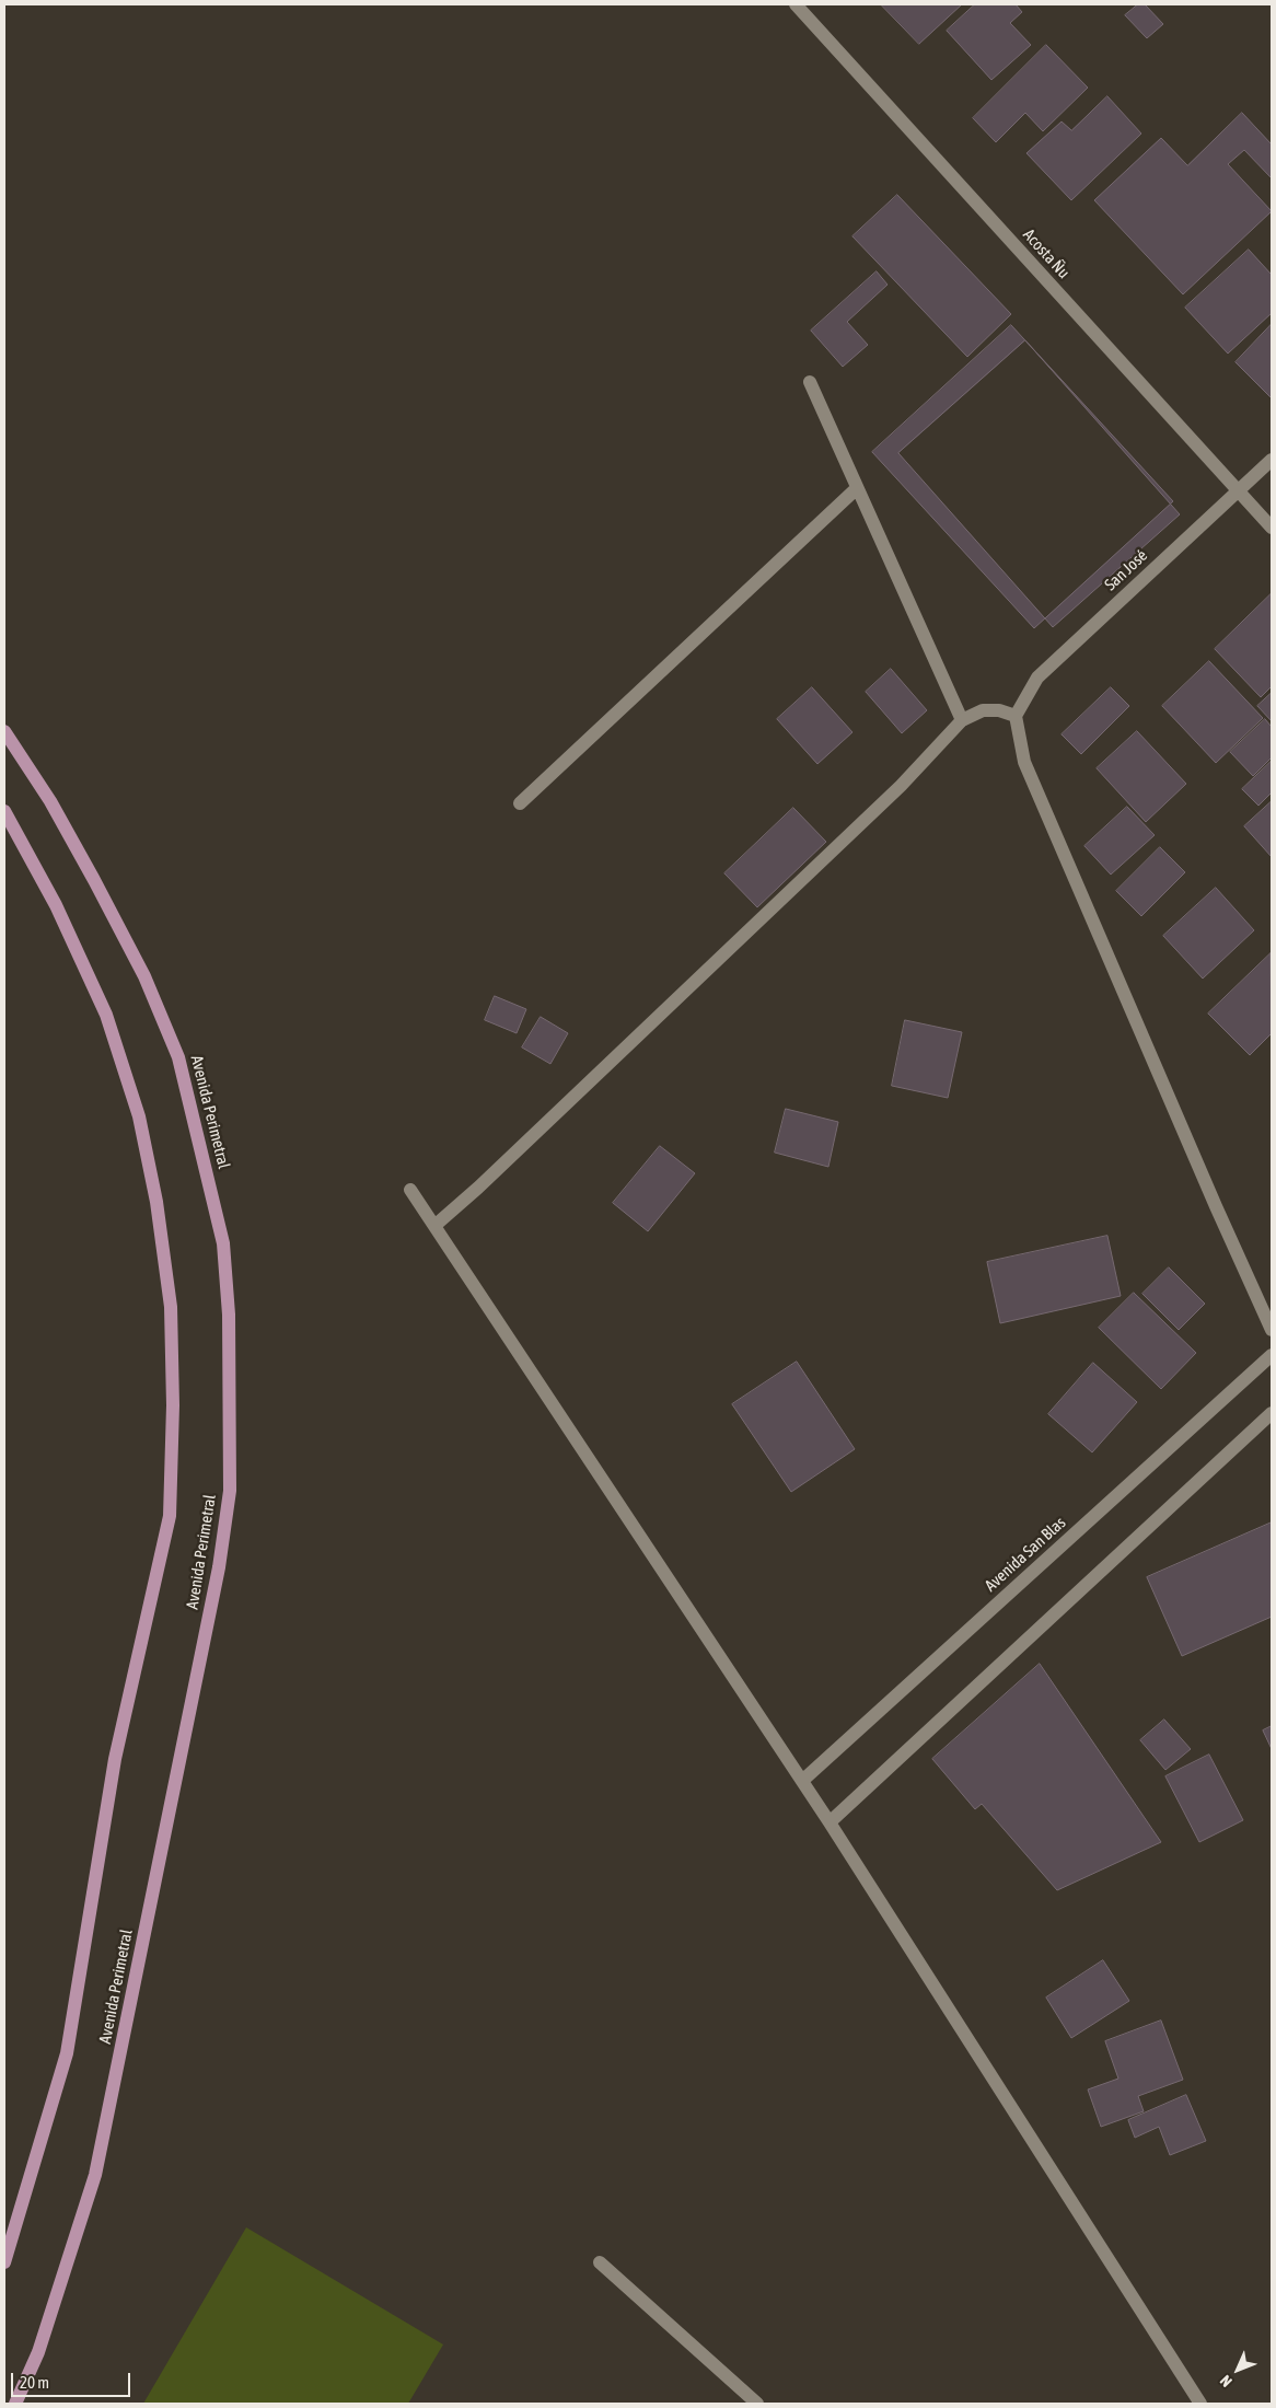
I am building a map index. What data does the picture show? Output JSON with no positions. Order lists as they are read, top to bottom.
{
  "streets": {
    "main road": ["Avenida Perimetral"],
    "street": ["Acosta Ñu", "San José", "Avenida San Blas"]
  },
  "crossings": [
    ["Acosta Ñu", "San José"]
  ],
  "scale_bar": "20 m",
  "north": "bottom left"
}
